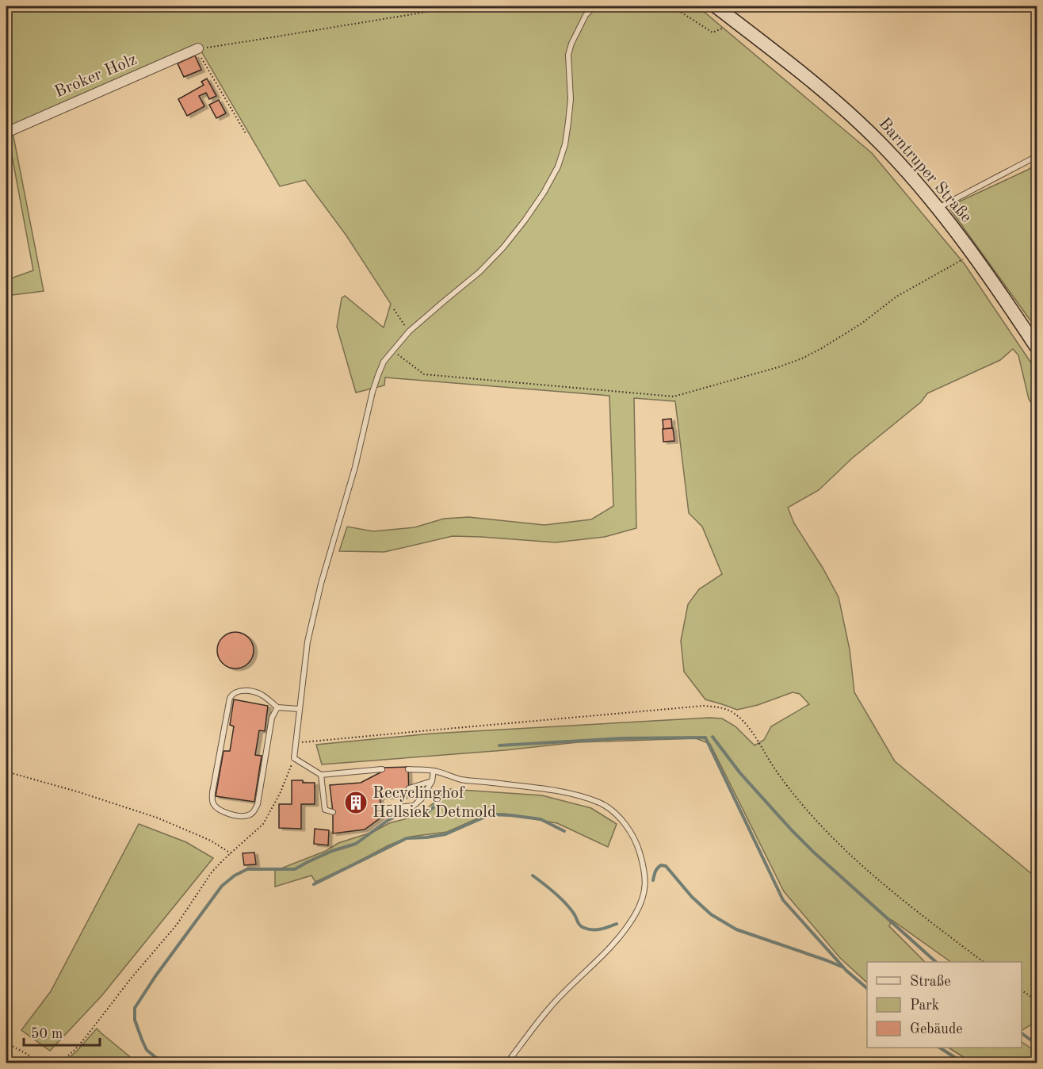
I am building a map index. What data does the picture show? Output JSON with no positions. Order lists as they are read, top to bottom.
{
  "streets": {
    "main road": ["Barntruper Straße"],
    "street": ["Broker Holz"]
  },
  "places": {
    "building": ["Recyclinghof Hellsiek Detmold"]
  },
  "legend": ["Straße", "Park", "Gebäude"],
  "scale_bar": "50 m"
}
